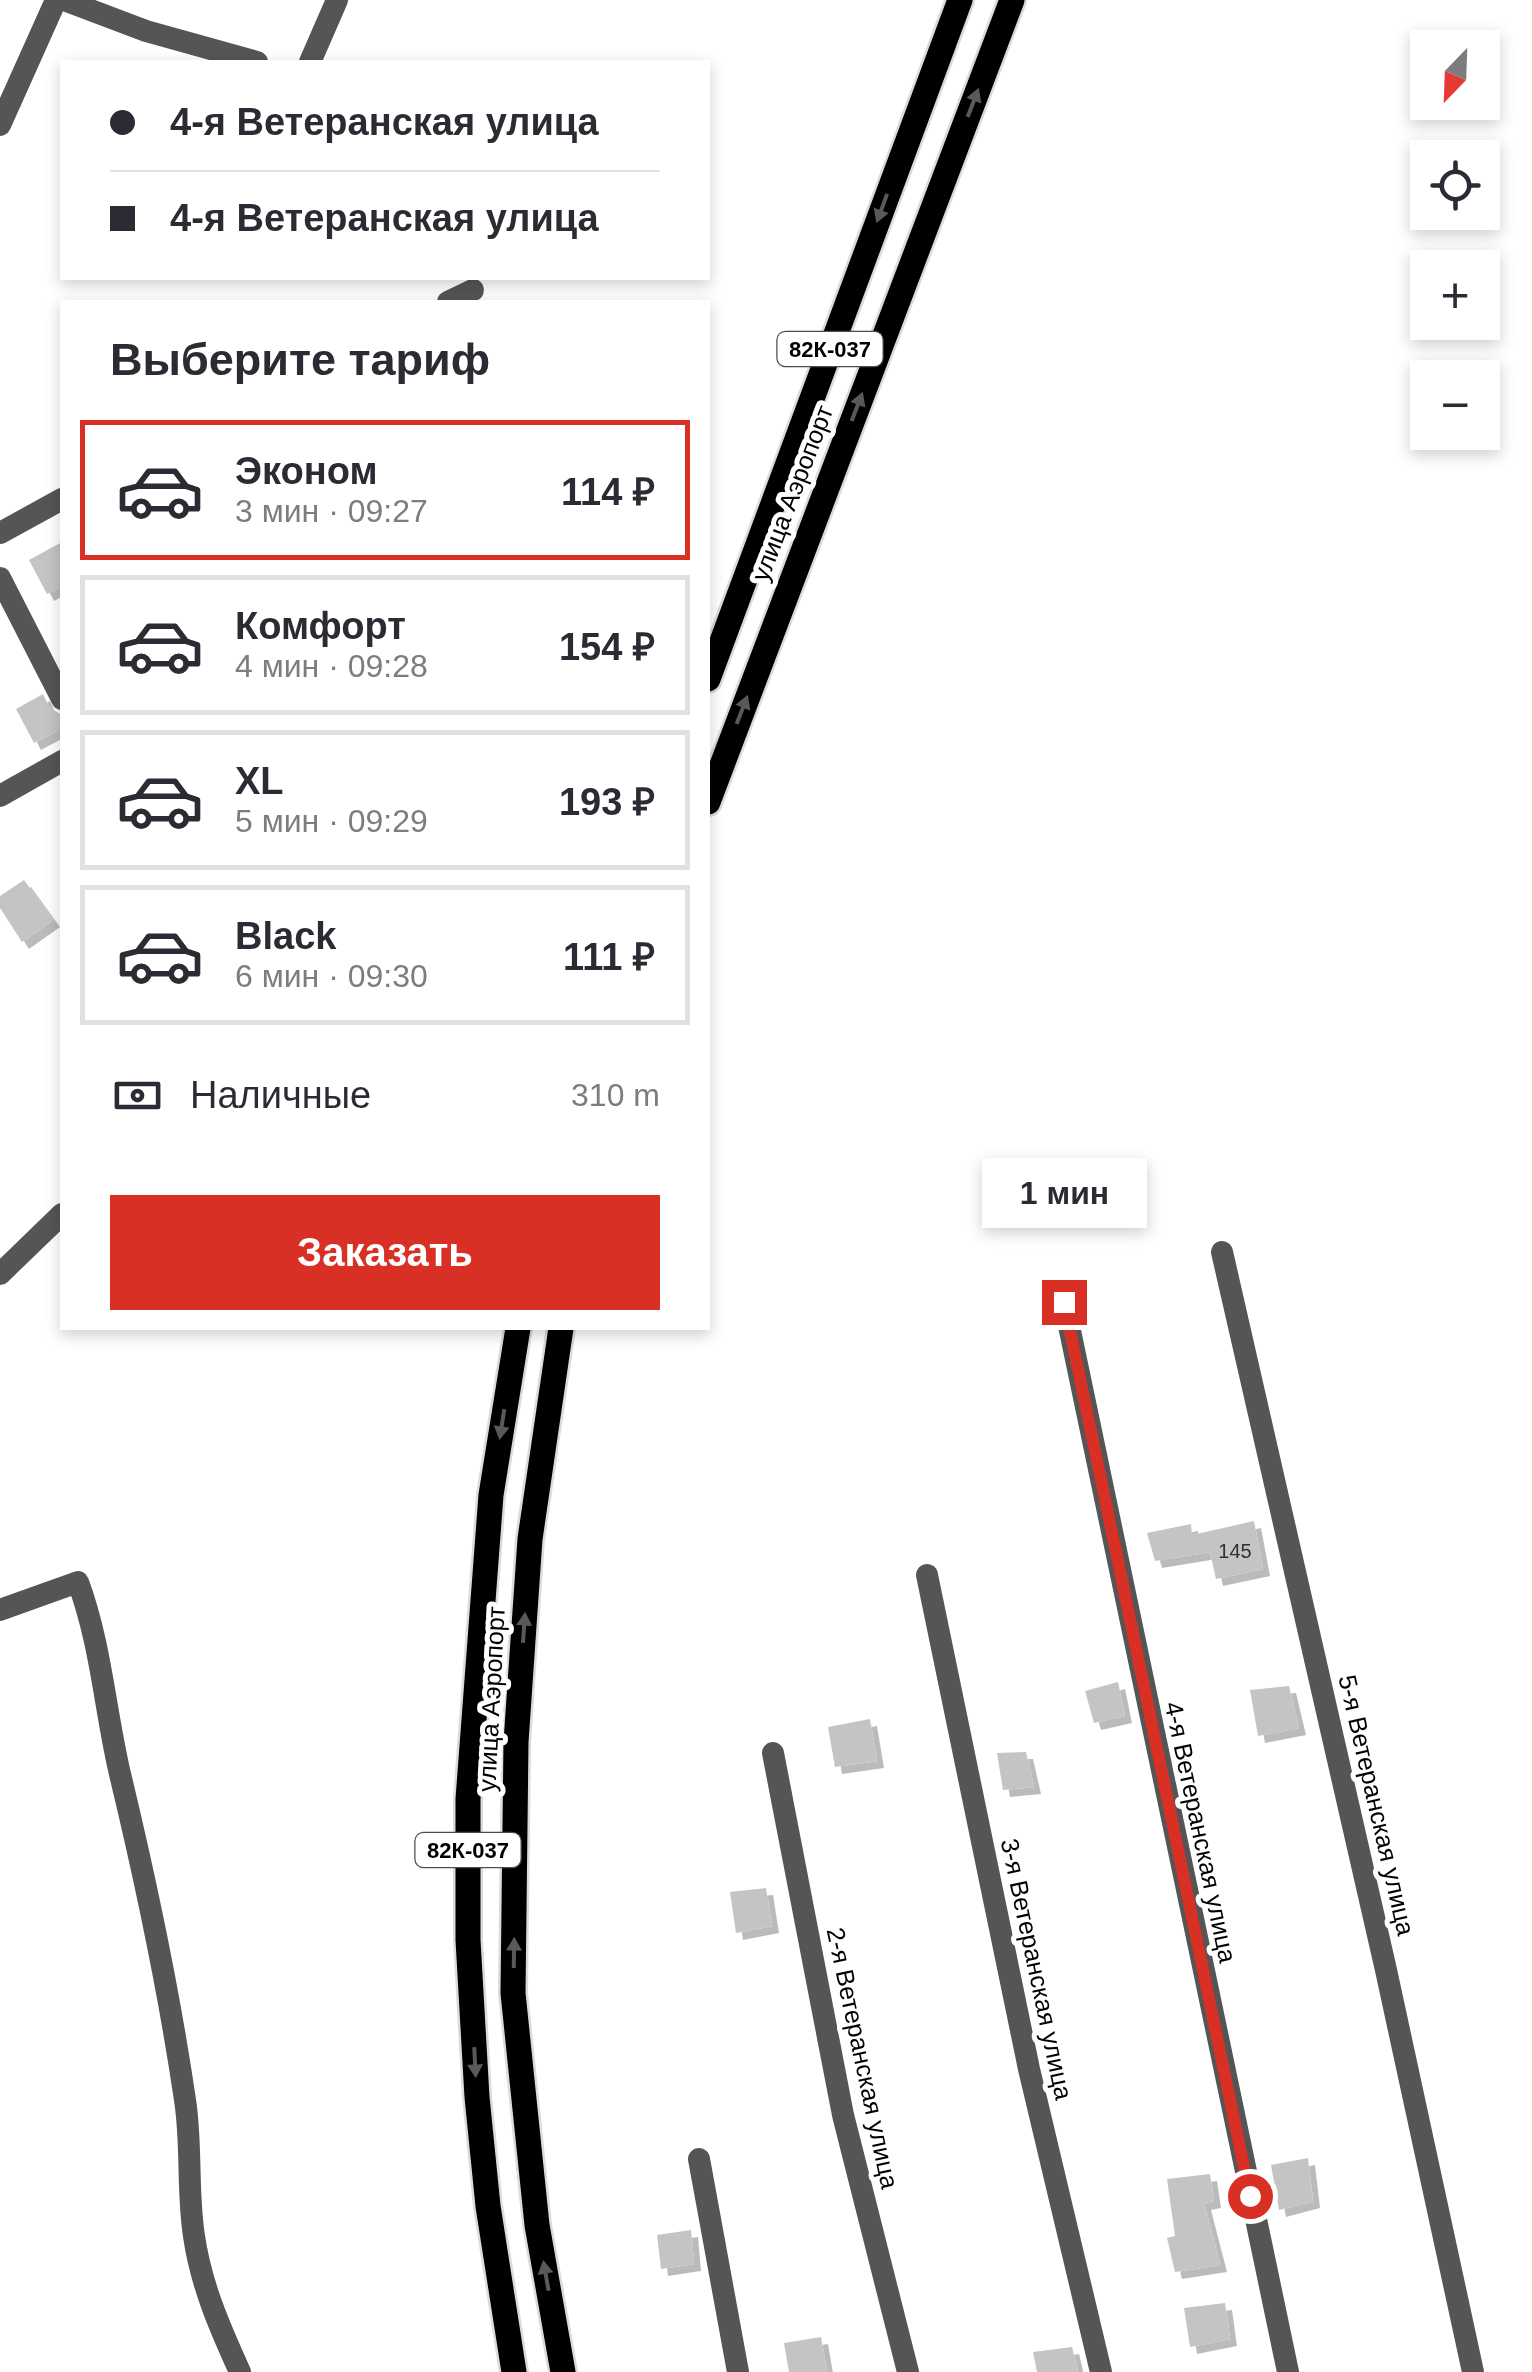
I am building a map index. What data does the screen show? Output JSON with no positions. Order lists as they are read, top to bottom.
{
  "streets": {
    "main road": ["82К-037", "улица Аэропорт"],
    "street": [
      "5-я Ветеранская улица",
      "4-я Ветеранская улица",
      "3-я Ветеранская улица",
      "2-я Ветеранская улица"
    ]
  },
  "house_numbers": ["145"],
  "north": "bottom left",
  "page": {
    "map_buttons": ["+", "−"],
    "banner": ["4-я Ветеранская улица", "4-я Ветеранская улица"],
    "heading": "Выберите тариф",
    "list": [
      {
        "name": "Эконом",
        "note": "3 мин · 09:27",
        "value": "114 ₽"
      },
      {
        "name": "Комфорт",
        "note": "4 мин · 09:28",
        "value": "154 ₽"
      },
      {
        "name": "XL",
        "note": "5 мин · 09:29",
        "value": "193 ₽"
      },
      {
        "name": "Black",
        "note": "6 мин · 09:30",
        "value": "111 ₽"
      }
    ],
    "pay": ["Наличные", "310 m"],
    "bubble": "1 мин",
    "buttons": "Заказать"
  }
}
